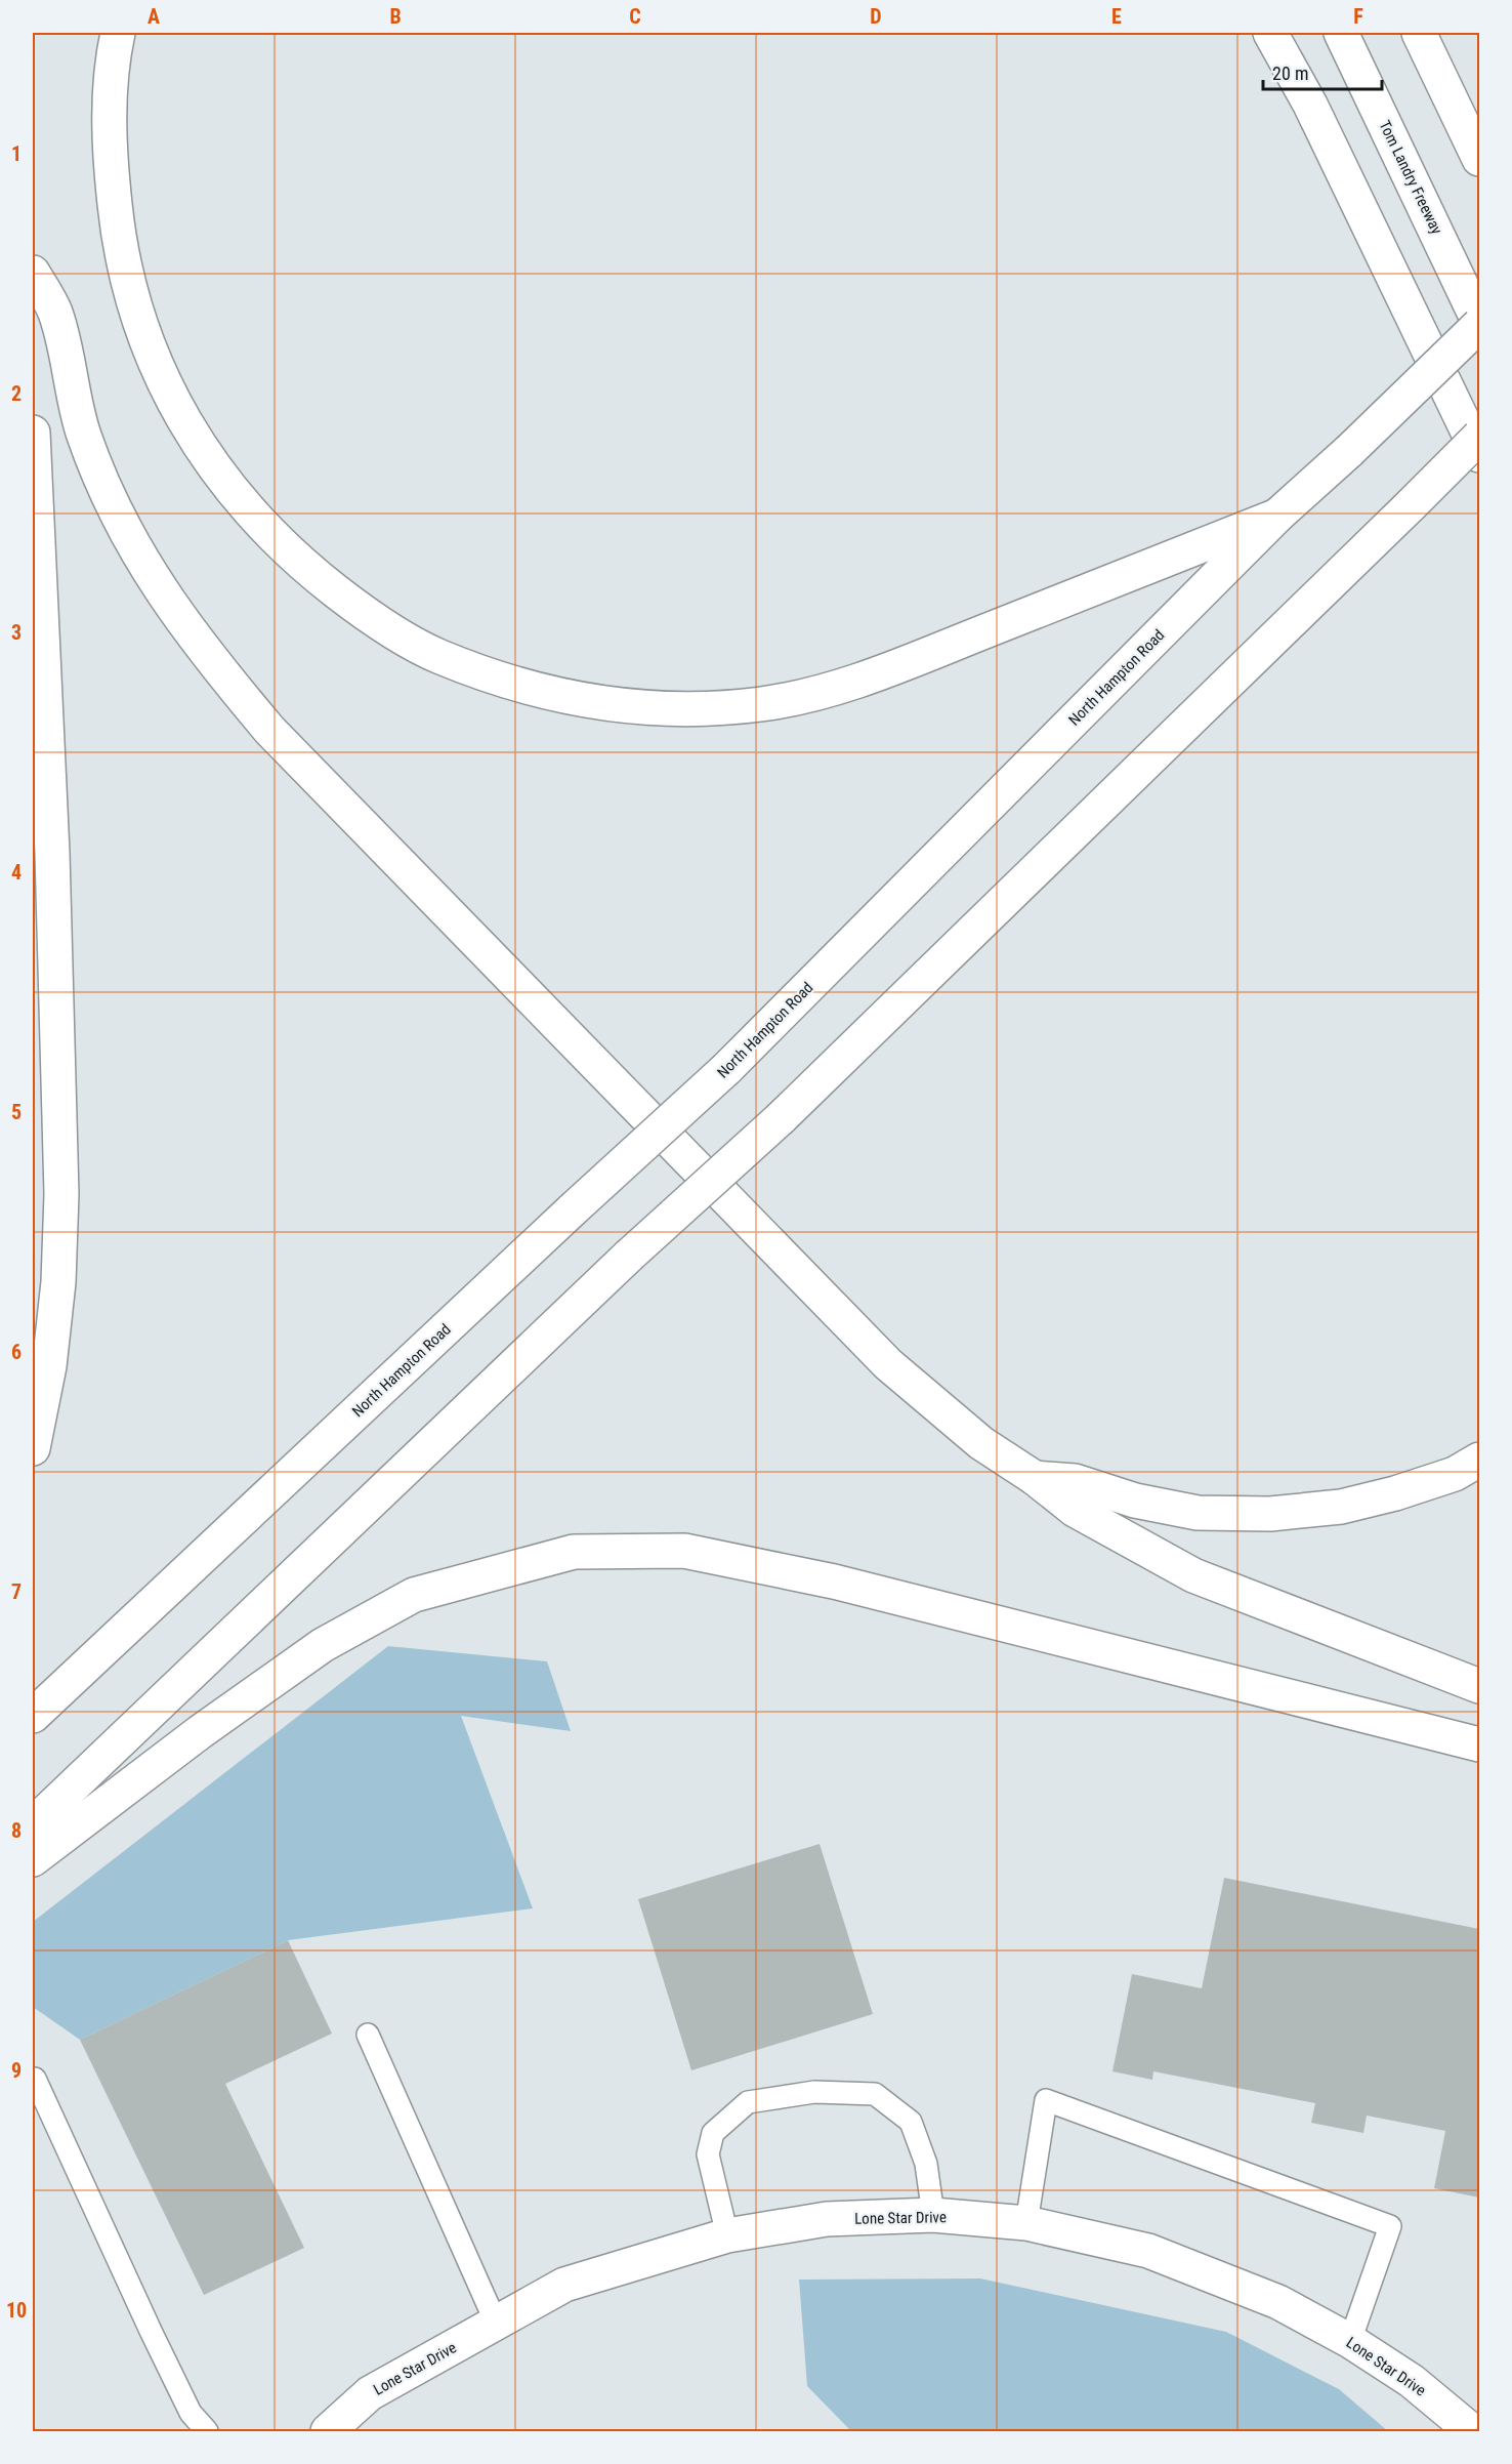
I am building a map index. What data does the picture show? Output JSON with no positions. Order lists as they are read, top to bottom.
{
  "streets": {
    "main road": ["Tom Landry Freeway", "North Hampton Road", "Lone Star Drive"]
  },
  "crossings": [
    ["Tom Landry Freeway", "North Hampton Road"]
  ],
  "scale_bar": "20 m",
  "grid": {
    "columns": [
      "A",
      "B",
      "C",
      "D",
      "E",
      "F"
    ],
    "rows": [
      "1",
      "2",
      "3",
      "4",
      "5",
      "6",
      "7",
      "8",
      "9",
      "10"
    ]
  }
}
